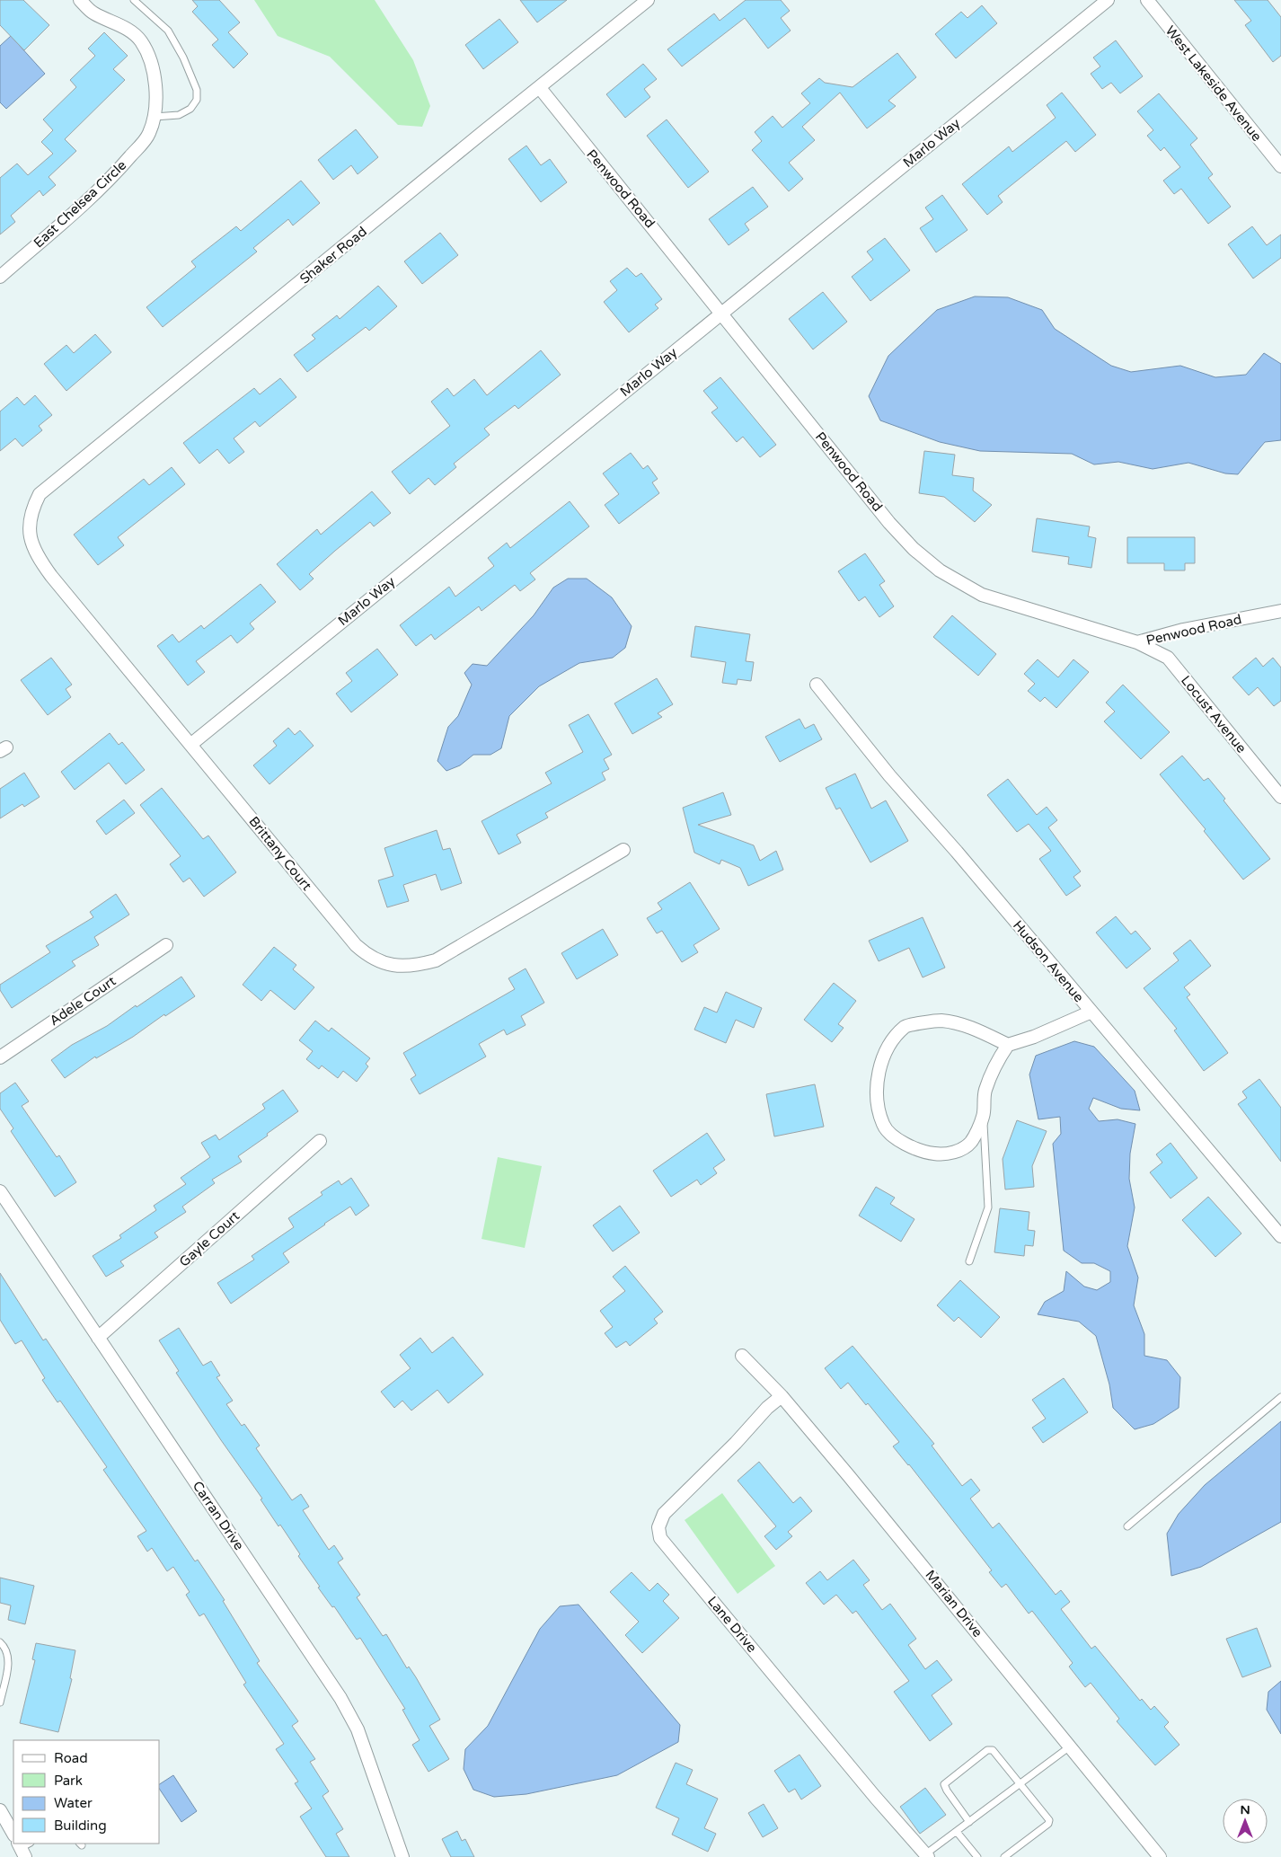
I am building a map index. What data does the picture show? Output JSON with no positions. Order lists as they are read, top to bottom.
{
  "streets": {
    "street": [
      "West Lakeside Avenue",
      "Marlo Way",
      "Penwood Road",
      "East Chelsea Circle",
      "Shaker Road",
      "Locust Avenue",
      "Brittany Court",
      "Hudson Avenue",
      "Adele Court",
      "Gayle Court",
      "Carran Drive",
      "Marian Drive",
      "Lane Drive"
    ]
  },
  "crossings": [
    ["Marlo Way", "Penwood Road"],
    ["Marlo Way", "Brittany Court"],
    ["Penwood Road", "Shaker Road"],
    ["Penwood Road", "Locust Avenue"],
    ["Shaker Road", "Brittany Court"],
    ["Gayle Court", "Carran Drive"],
    ["Marian Drive", "Lane Drive"]
  ],
  "legend": [
    "Road",
    "Park",
    "Water",
    "Building"
  ],
  "north": "top"
}
